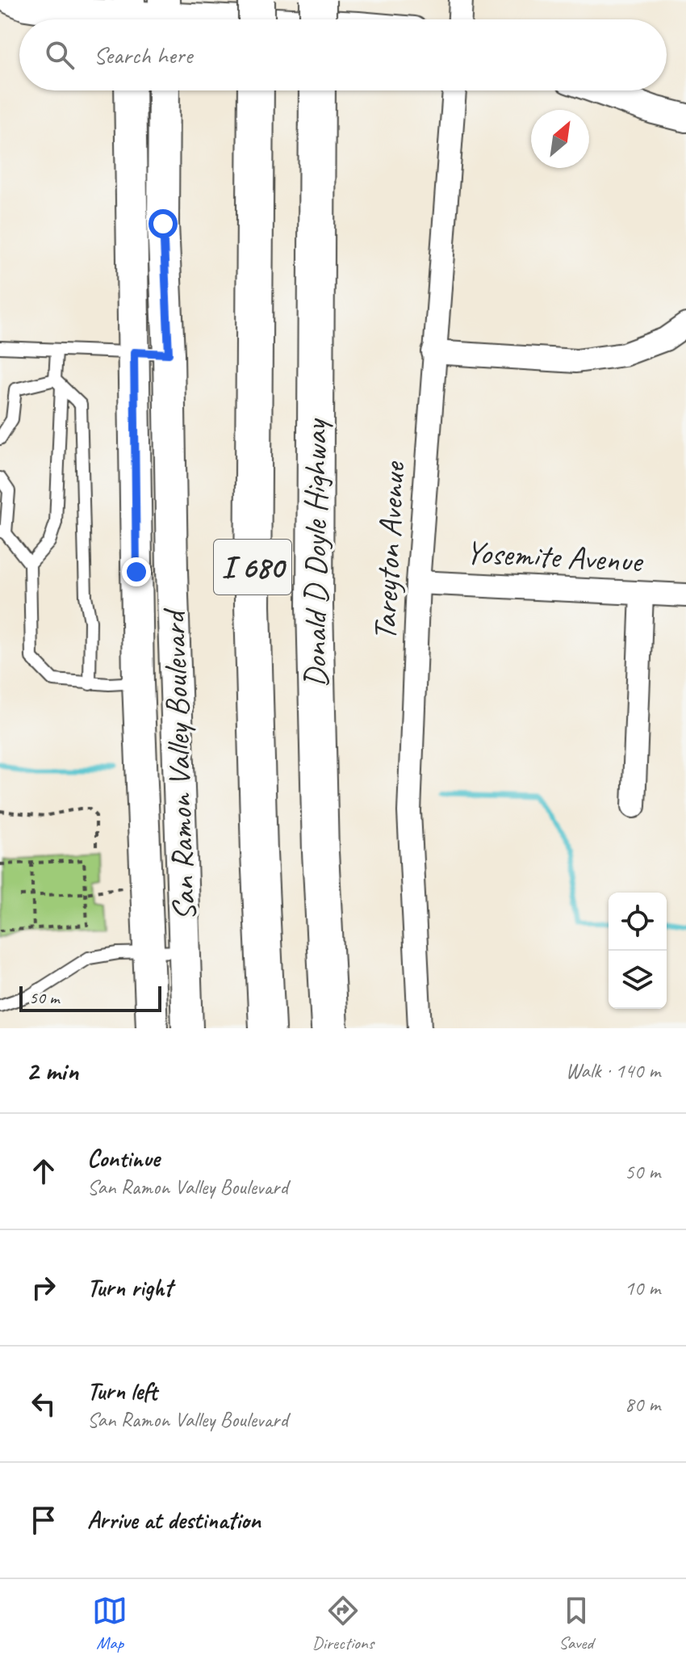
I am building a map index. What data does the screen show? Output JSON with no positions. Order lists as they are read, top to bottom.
{
  "streets": {
    "highway": ["Donald D Doyle Highway", "I 680"],
    "main road": ["San Ramon Valley Boulevard"],
    "street": ["Tareyton Avenue", "Yosemite Avenue"]
  },
  "crossings": [
    ["Tareyton Avenue", "Yosemite Avenue"]
  ],
  "scale_bar": "50 m",
  "north": "top right",
  "page": {
    "search": "Search here",
    "scale": "50 m",
    "heading": ["2 min", "Walk · 140 m"],
    "list": [
      ["Continue", "San Ramon Valley Boulevard", "50 m"],
      ["Turn right", "10 m"],
      ["Turn left", "San Ramon Valley Boulevard", "80 m"],
      "Arrive at destination"
    ],
    "nav": ["Map", "Directions", "Saved"]
  }
}
